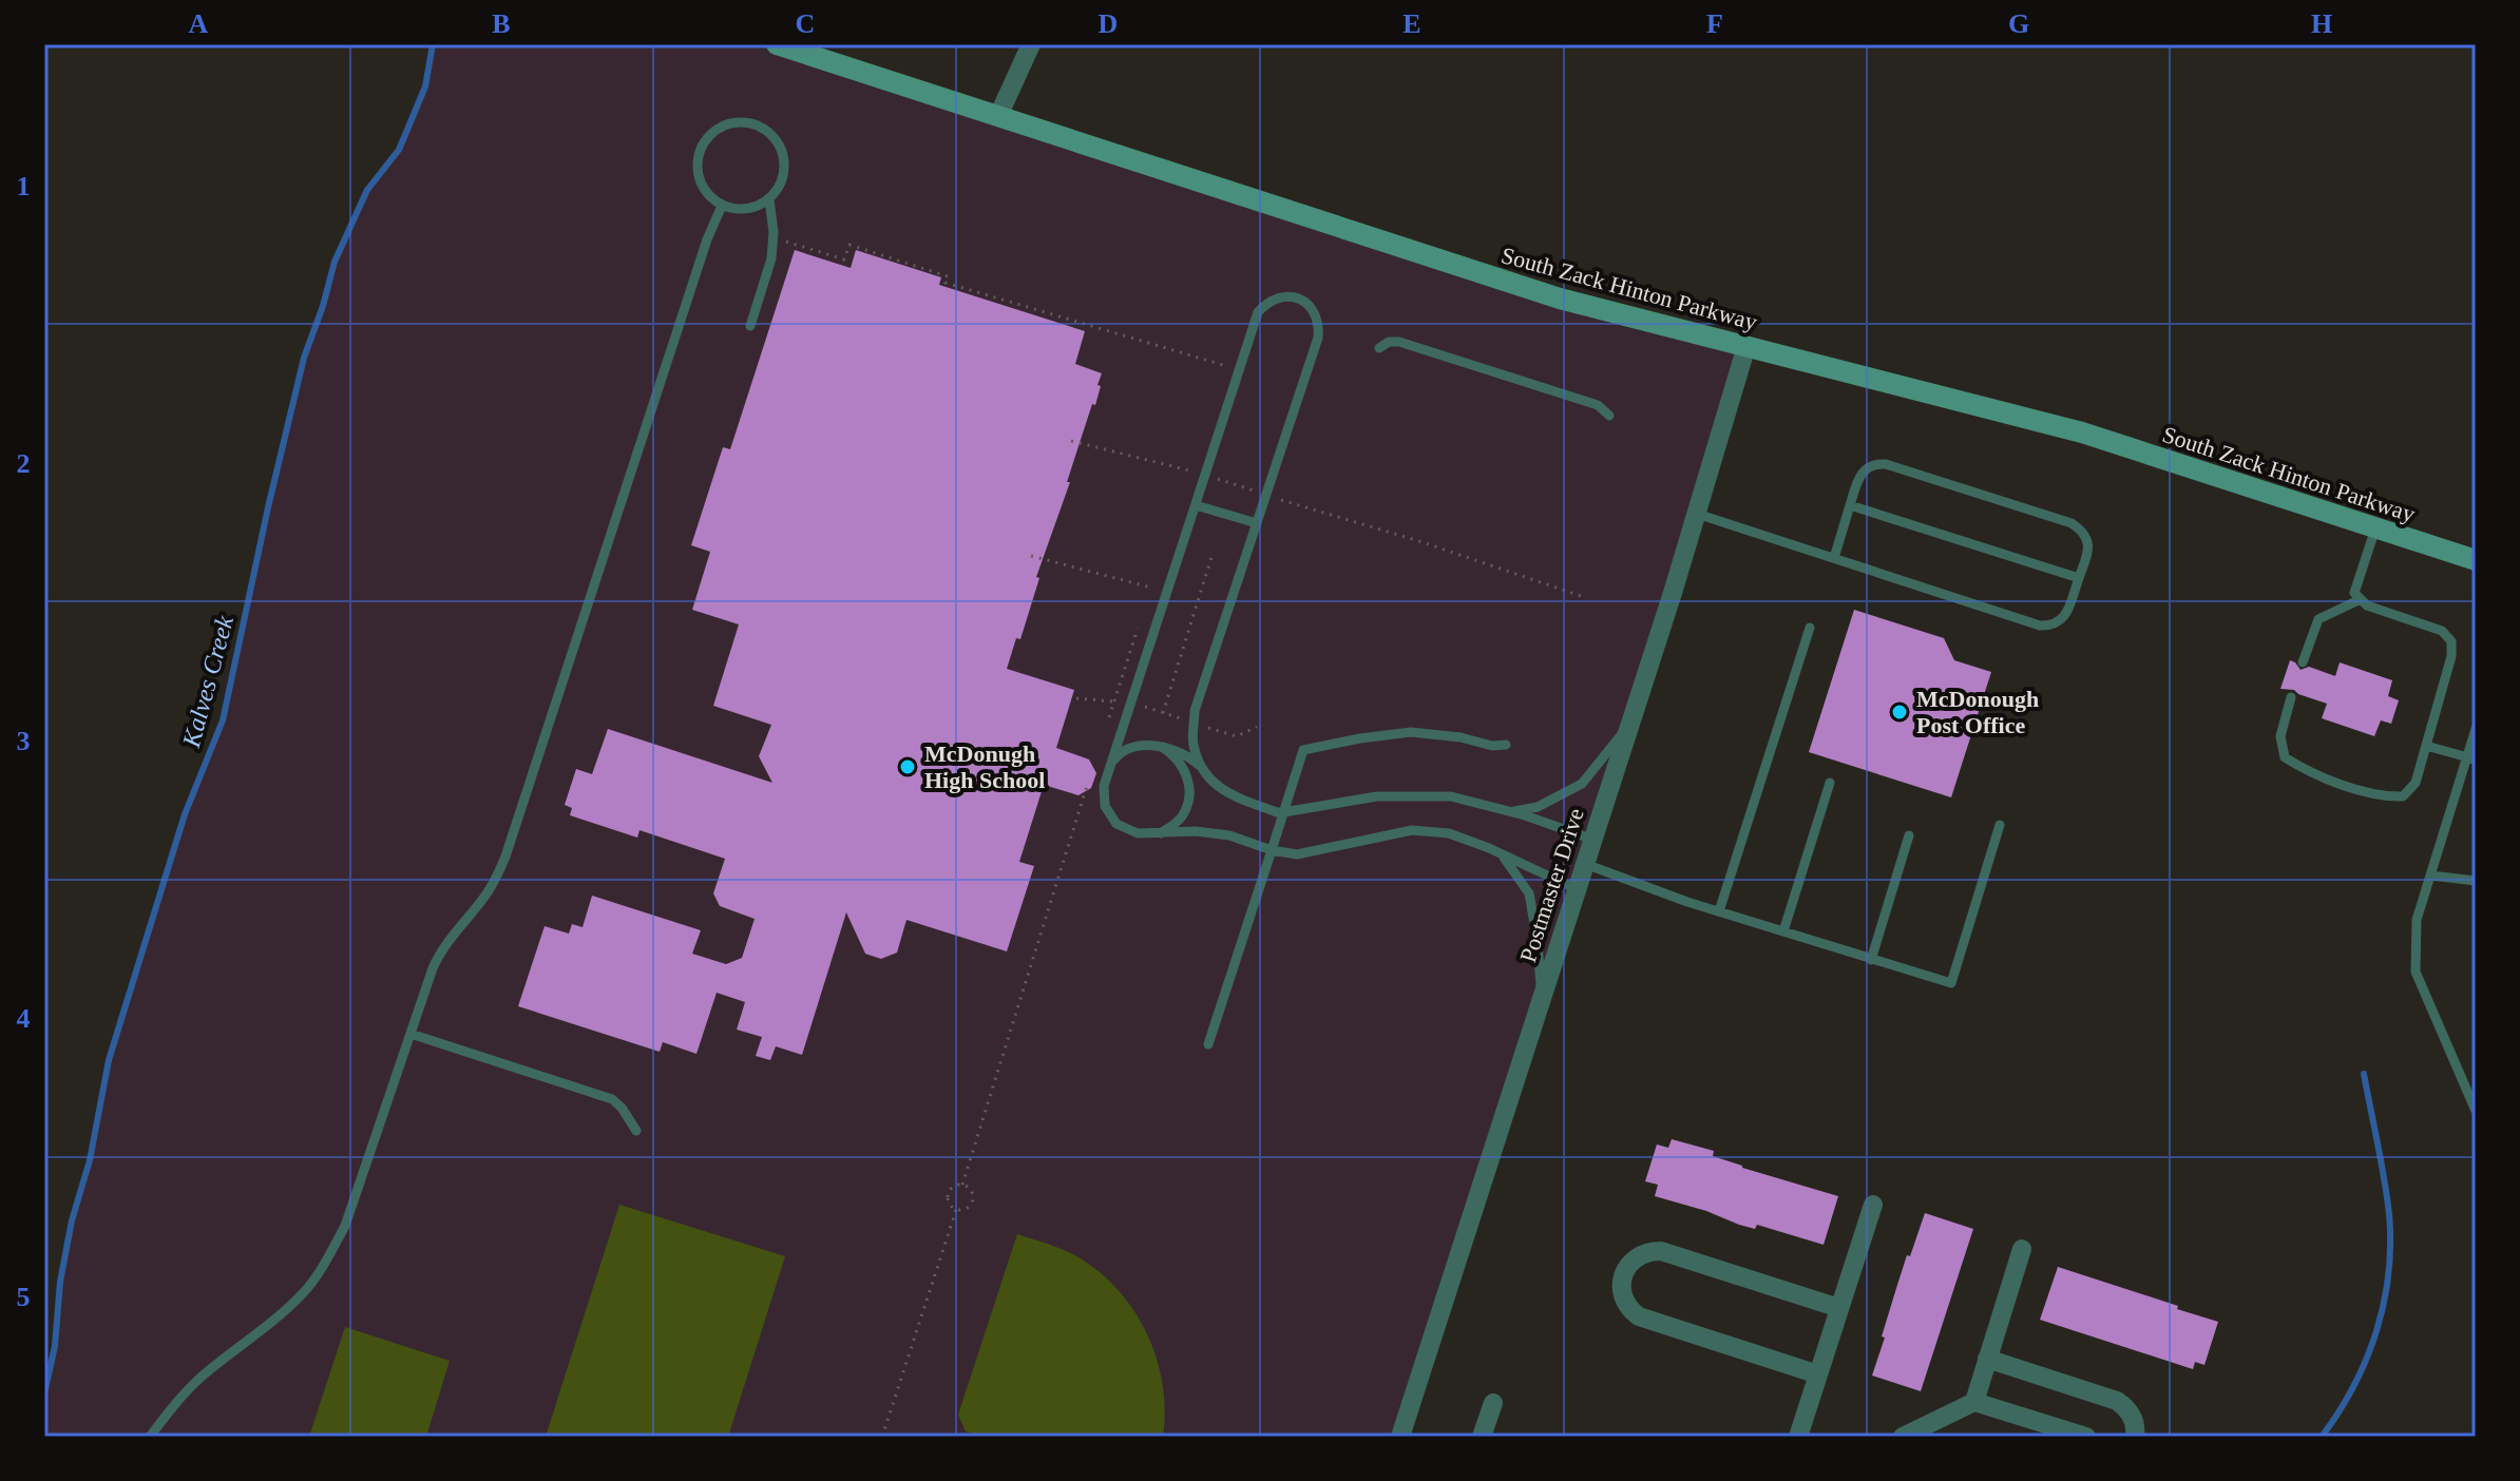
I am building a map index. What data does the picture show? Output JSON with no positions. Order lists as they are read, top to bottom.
{
  "streets": {
    "main road": ["South Zack Hinton Parkway"],
    "street": ["Postmaster Drive"]
  },
  "crossings": [
    ["South Zack Hinton Parkway", "Postmaster Drive"]
  ],
  "water": ["Kalves Creek"],
  "places": ["McDonough Post Office", "McDonugh High School"],
  "grid": {
    "columns": [
      "A",
      "B",
      "C",
      "D",
      "E",
      "F",
      "G",
      "H"
    ],
    "rows": [
      "1",
      "2",
      "3",
      "4",
      "5"
    ]
  }
}
